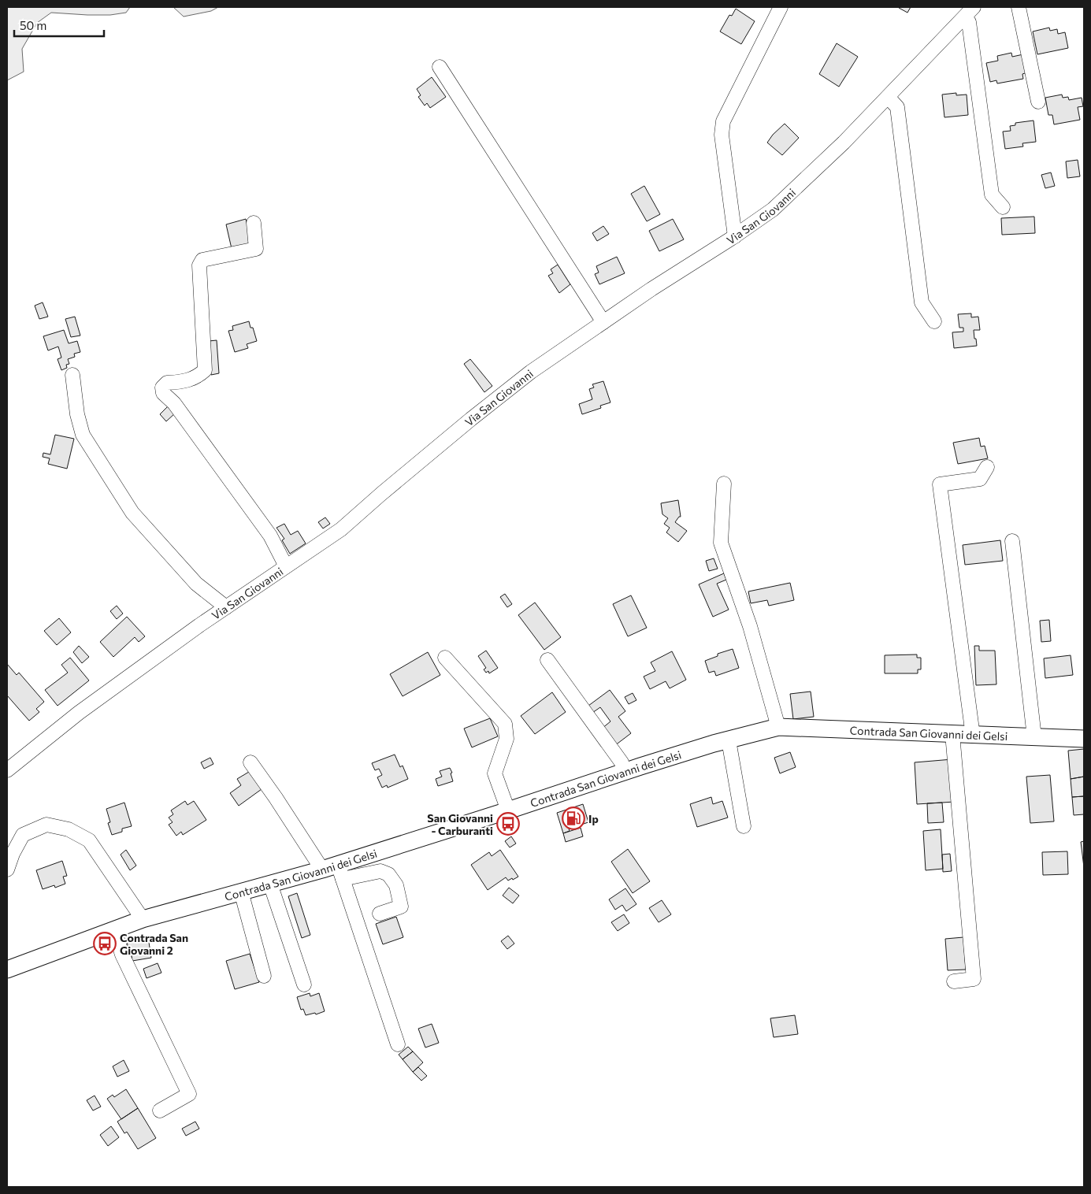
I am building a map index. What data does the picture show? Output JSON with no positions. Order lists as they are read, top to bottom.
{
  "streets": {
    "main road": ["Contrada San Giovanni dei Gelsi"],
    "street": ["Via San Giovanni"]
  },
  "places": {
    "fuel station": ["Ip"],
    "bus stop": ["San Giovanni - Carburanti", "Contrada San Giovanni 2"]
  },
  "scale_bar": "50 m"
}
